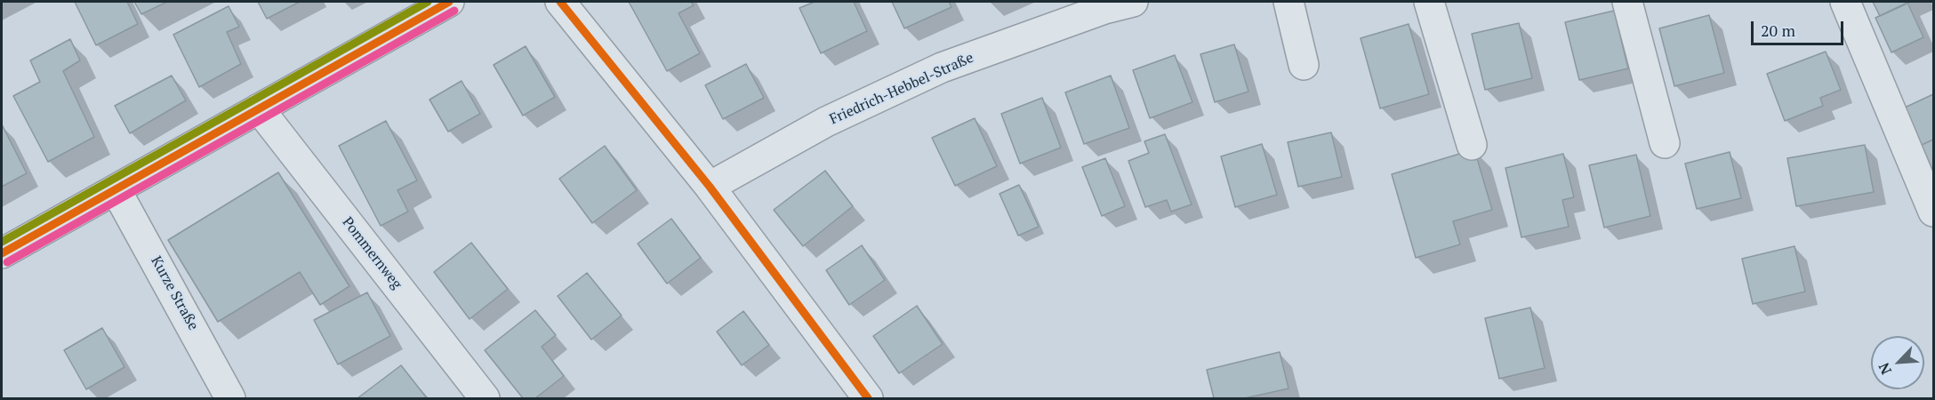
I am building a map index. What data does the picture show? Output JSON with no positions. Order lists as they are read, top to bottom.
{
  "streets": {
    "street": ["Friedrich-Hebbel-Straße", "Pommernweg", "Kurze Straße"]
  },
  "scale_bar": "20 m",
  "north": "bottom left"
}
